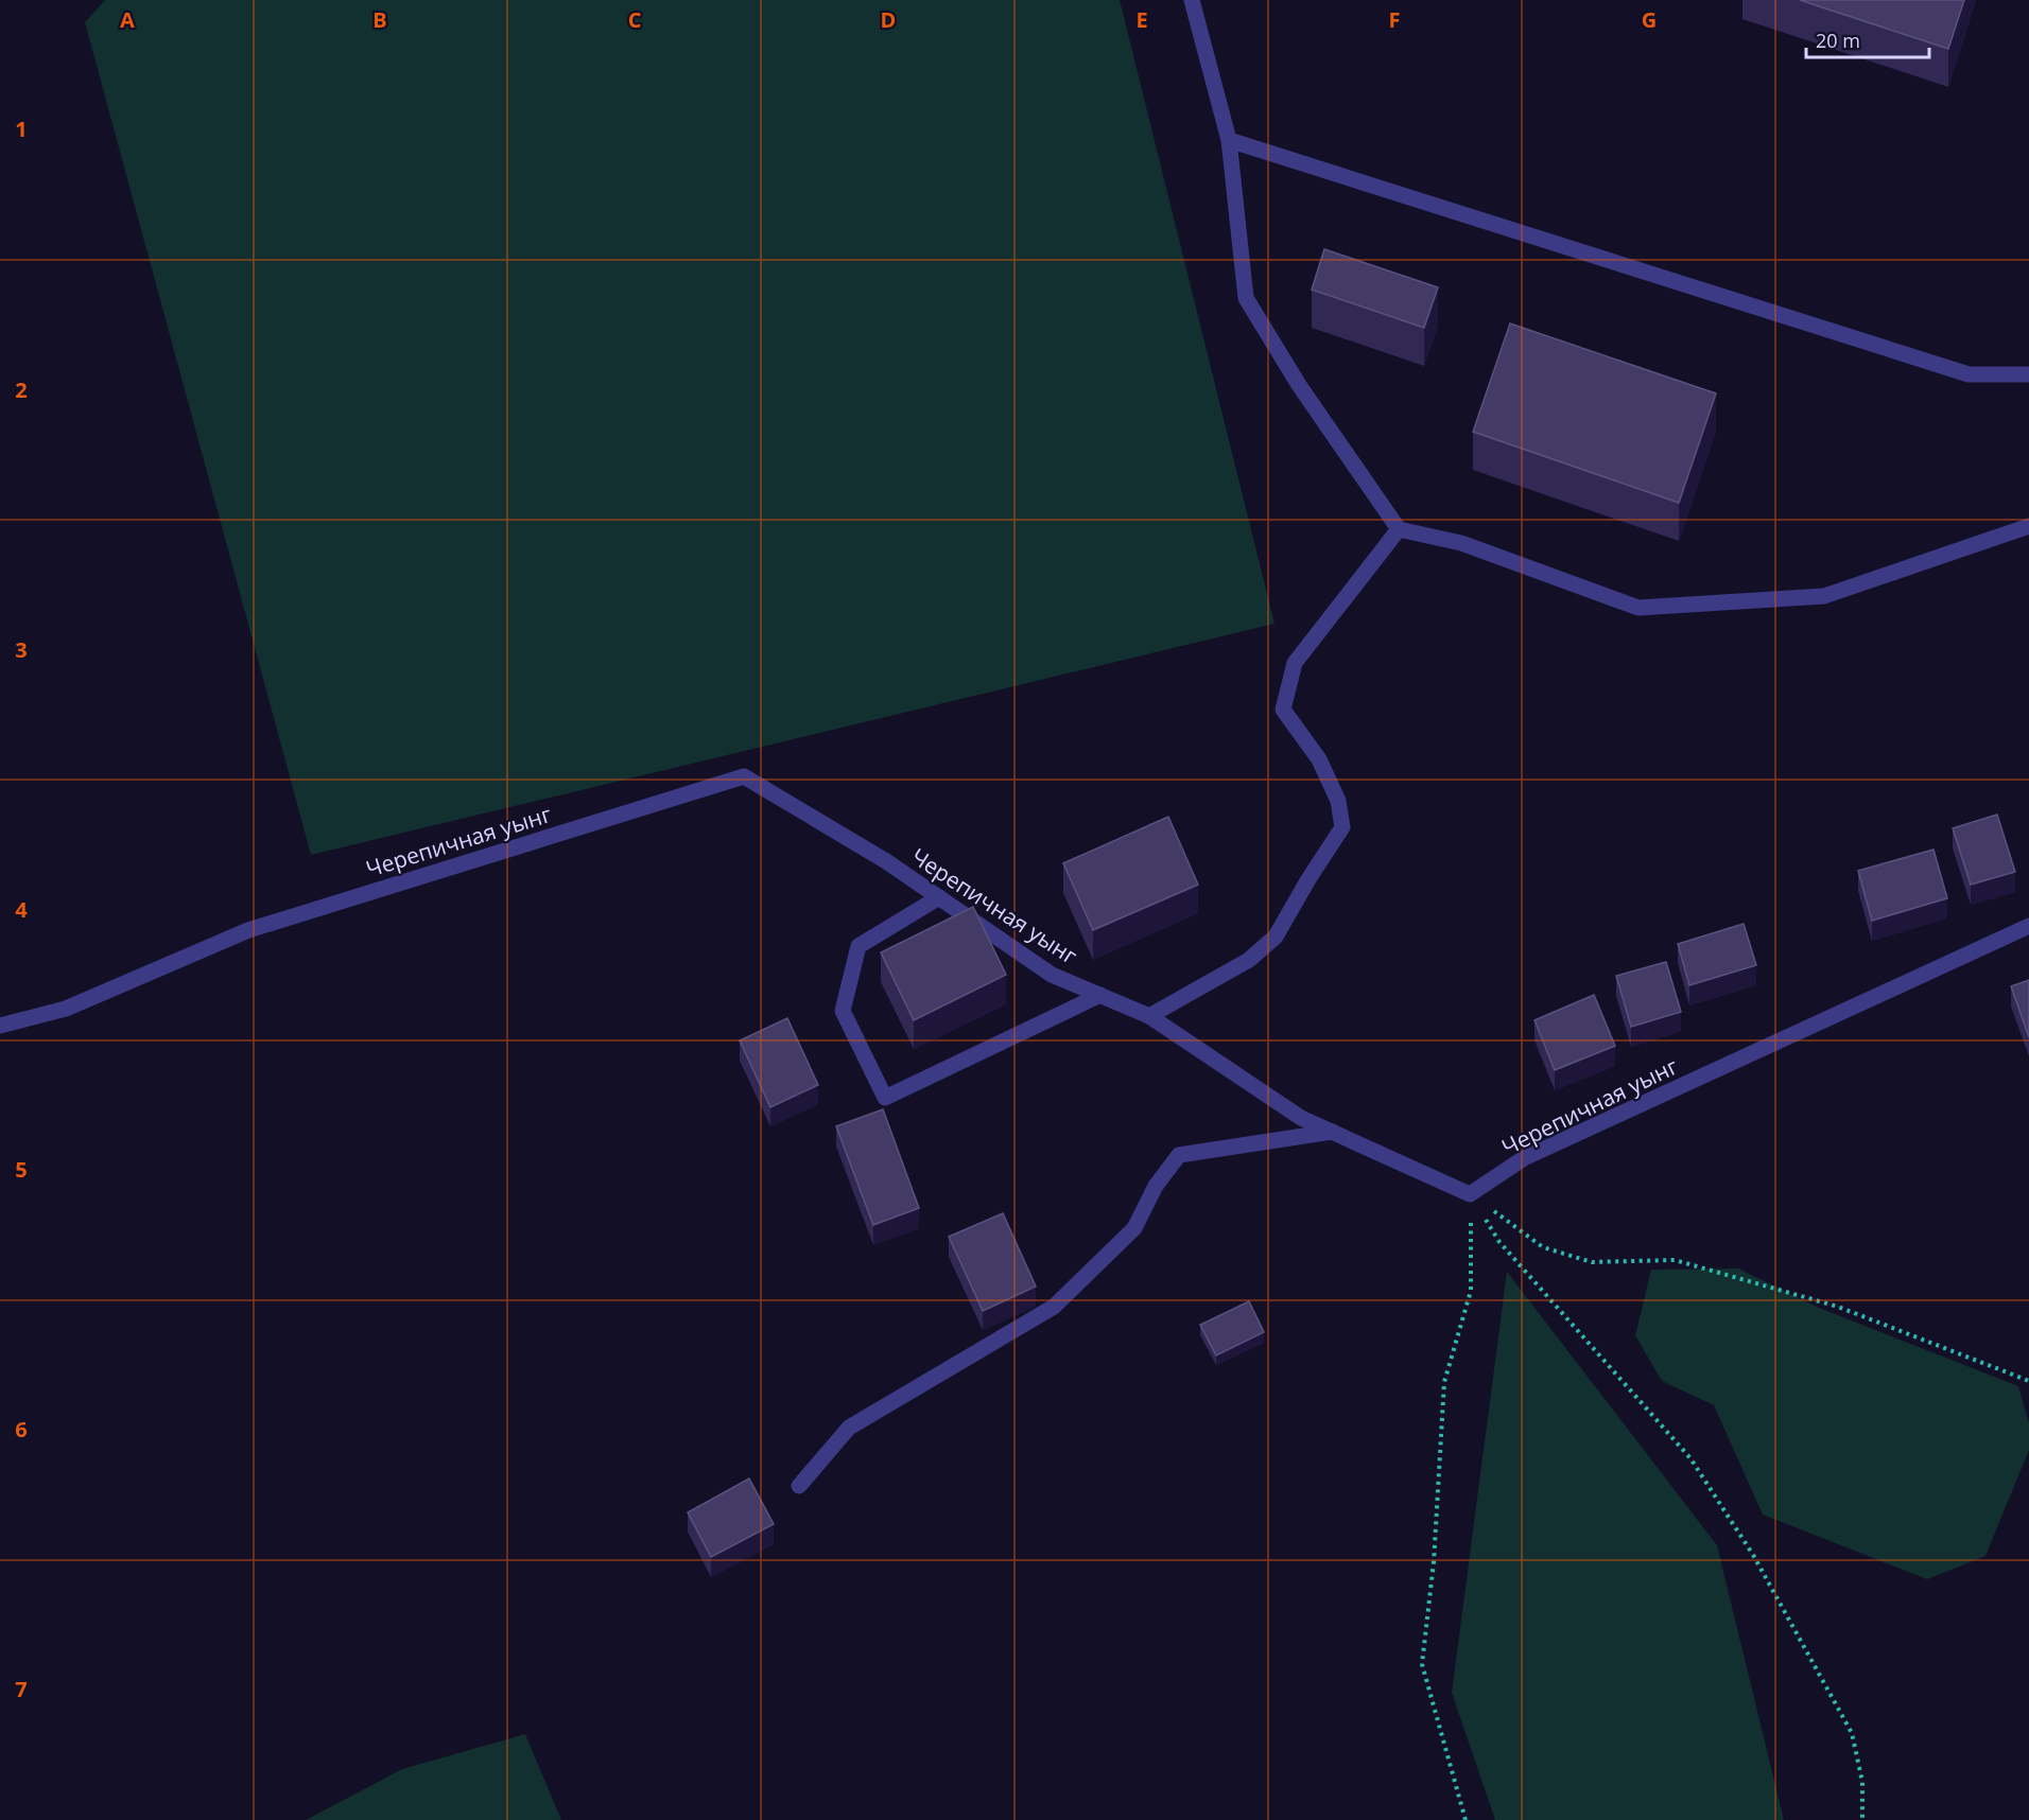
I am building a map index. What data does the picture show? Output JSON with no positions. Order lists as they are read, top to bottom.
{
  "streets": {
    "street": ["Черепичная уынг"]
  },
  "scale_bar": "20 m",
  "grid": {
    "columns": [
      "A",
      "B",
      "C",
      "D",
      "E",
      "F",
      "G"
    ],
    "rows": [
      "1",
      "2",
      "3",
      "4",
      "5",
      "6",
      "7"
    ]
  }
}
